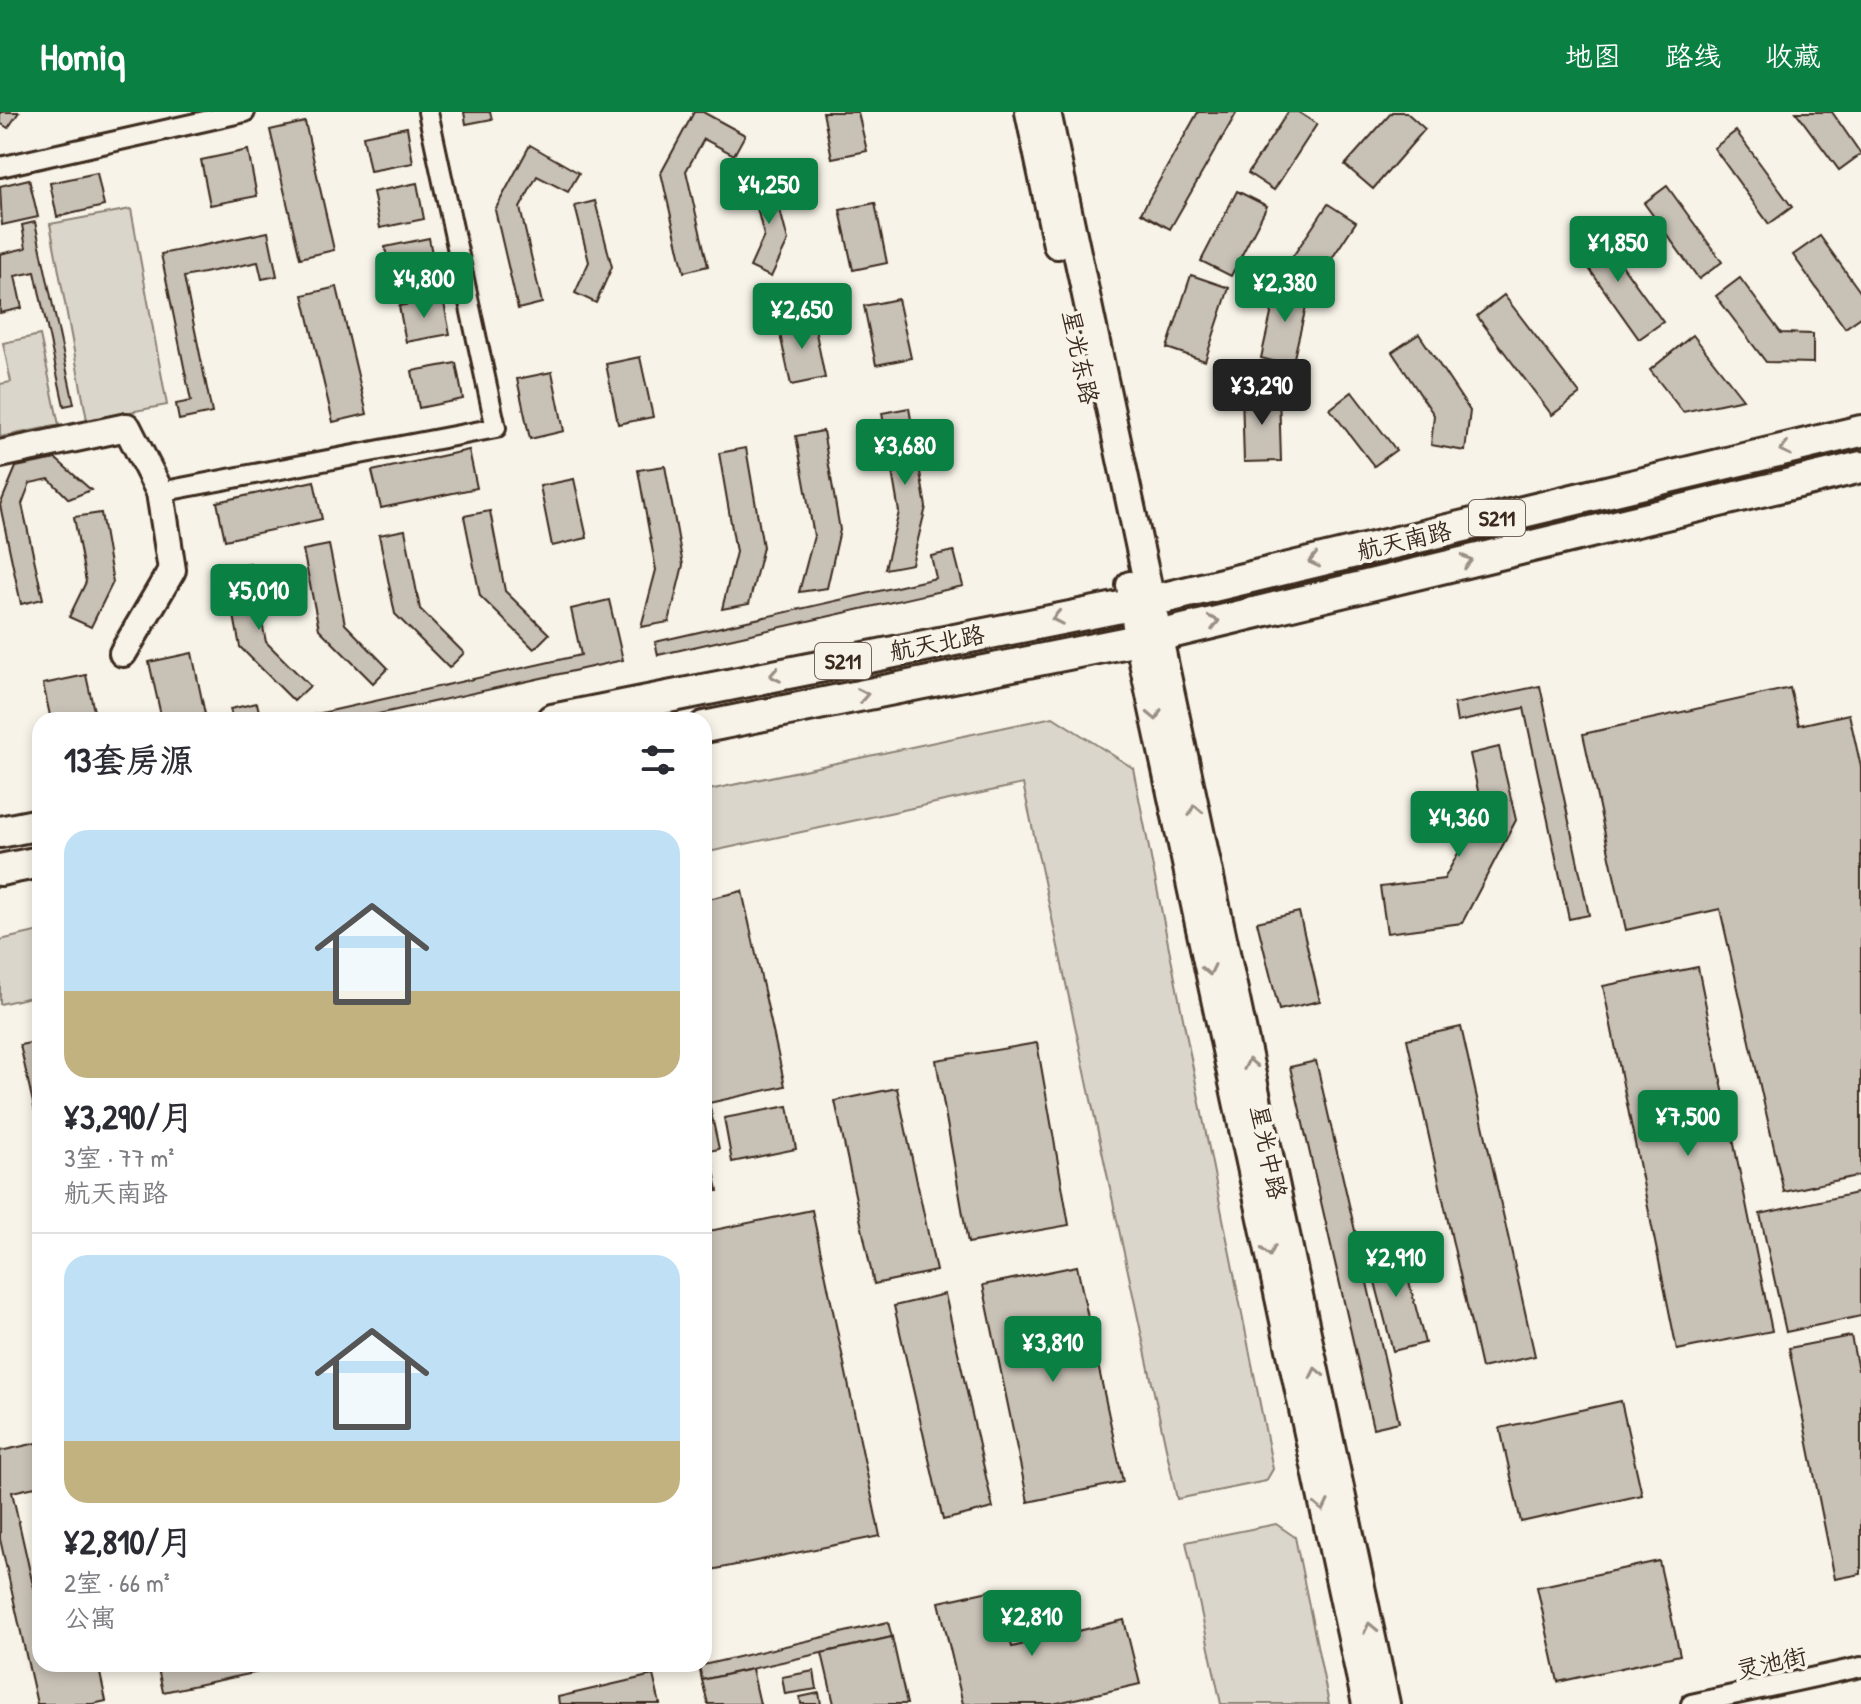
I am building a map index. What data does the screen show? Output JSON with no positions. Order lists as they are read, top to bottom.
{
  "streets": {
    "main road": [
      "星光东路",
      "S211",
      "航天南路",
      "航天北路",
      "星光中路"
    ],
    "street": ["灵池街"]
  },
  "crossings": [
    ["星光东路", "航天南路"],
    ["星光东路", "航天北路"],
    ["星光东路", "星光中路"],
    ["航天南路", "航天北路"],
    ["航天南路", "星光中路"],
    ["航天北路", "星光中路"]
  ],
  "page": {
    "header": "Homiq",
    "nav": ["地图", "路线", "收藏"],
    "price": [
      "¥4,250",
      "¥1,850",
      "¥4,800",
      "¥2,380",
      "¥2,650",
      "¥3,290",
      "¥3,680",
      "¥5,010",
      "¥4,360",
      "¥7,500",
      "¥2,910",
      "¥3,810",
      "¥2,810"
    ],
    "heading": "13套房源",
    "list": [
      {
        "name": "¥3,290/月",
        "note": "3室 · 77 m² · 航天南路"
      },
      {
        "name": "¥2,810/月",
        "note": "2室 · 66 m² · 公寓"
      }
    ]
  }
}
